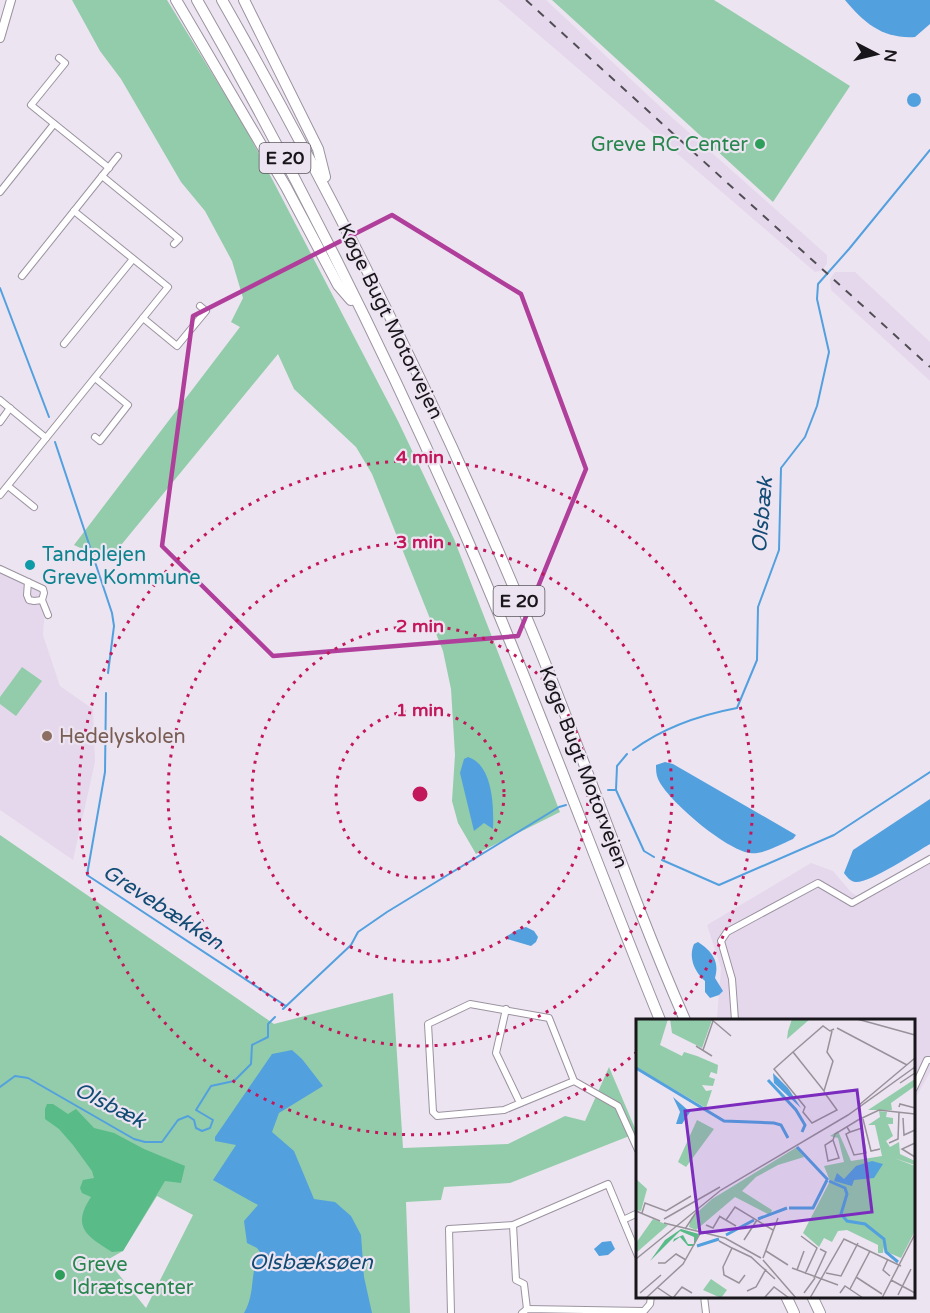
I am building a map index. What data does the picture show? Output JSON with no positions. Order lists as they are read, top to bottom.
{
  "streets": {
    "highway": ["E 20", "Køge Bugt Motorvejen"]
  },
  "water": ["Olsbæk", "Grevebækken", "Olsbæksøen"],
  "places": [
    "Greve RC Center",
    "Tandplejen Greve Kommune",
    "Hedelyskolen",
    "Greve Idrætscenter"
  ],
  "north": "right",
  "rings": [
    "4 min",
    "3 min",
    "2 min",
    "1 min"
  ]
}
